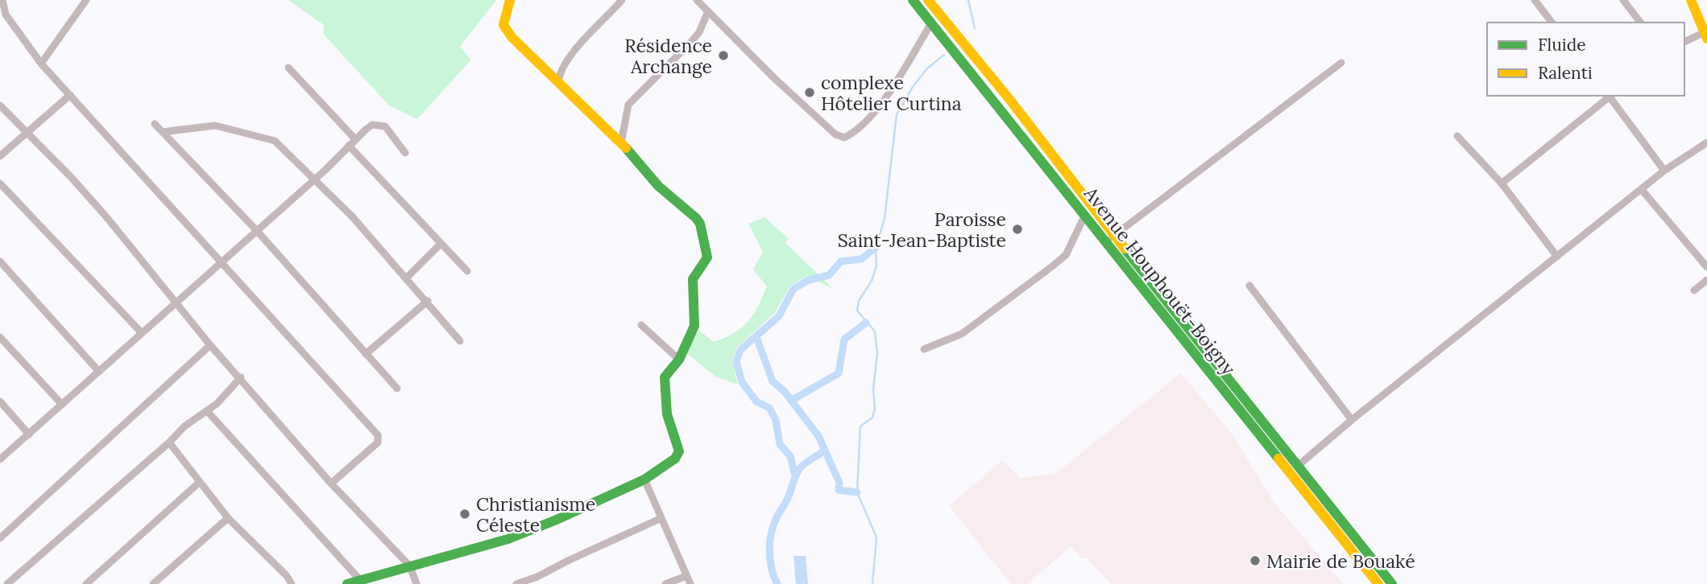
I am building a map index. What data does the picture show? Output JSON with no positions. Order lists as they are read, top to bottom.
{
  "streets": {
    "main road": ["Avenue Houphouët-Boigny"]
  },
  "places": [
    "Résidence Archange",
    "complexe Hôtelier Curtina",
    "Paroisse Saint-Jean-Baptiste",
    "Christianisme Céleste",
    "Mairie de Bouaké"
  ],
  "legend": ["Fluide", "Ralenti"]
}
